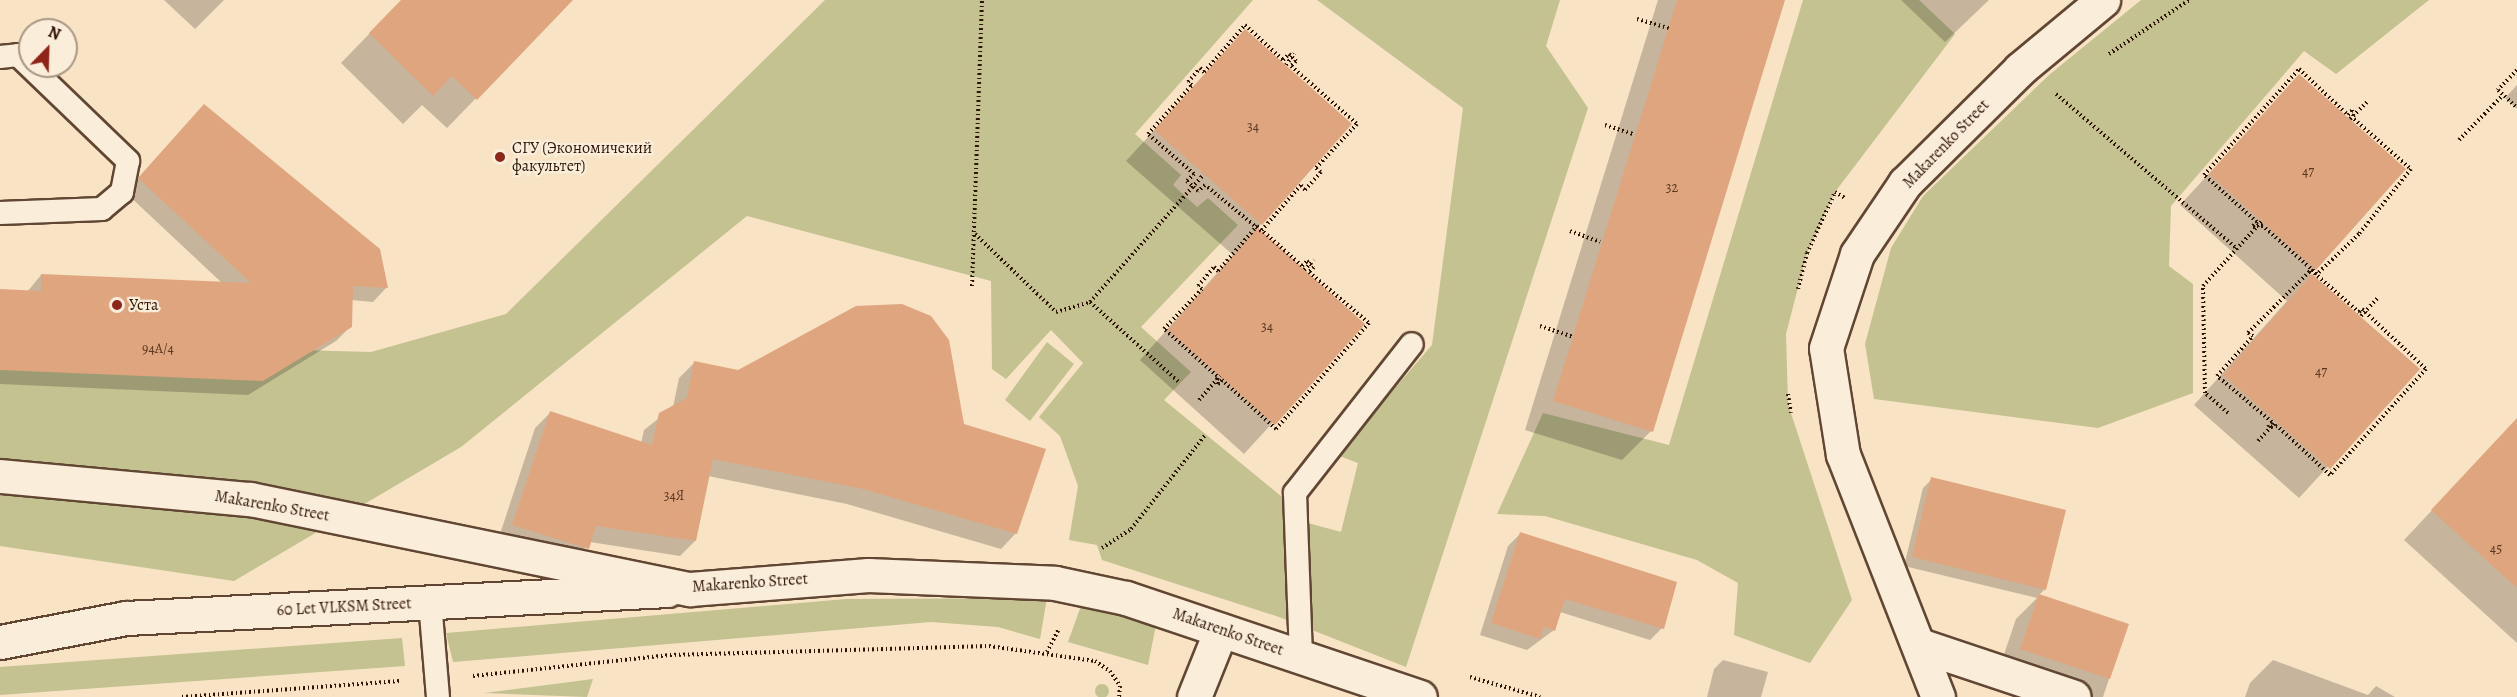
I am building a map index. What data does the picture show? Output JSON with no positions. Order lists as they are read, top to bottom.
{
  "streets": {
    "street": ["Makarenko Street", "60 Let VLKSM Street"]
  },
  "crossings": [
    ["Makarenko Street", "60 Let VLKSM Street"]
  ],
  "places": ["СГУ (Экономичекий факультет)", "Уста"],
  "house_numbers": [
    "34",
    "47",
    "32",
    "34",
    "94А/4",
    "47",
    "34Я",
    "45"
  ],
  "north": "top right"
}
